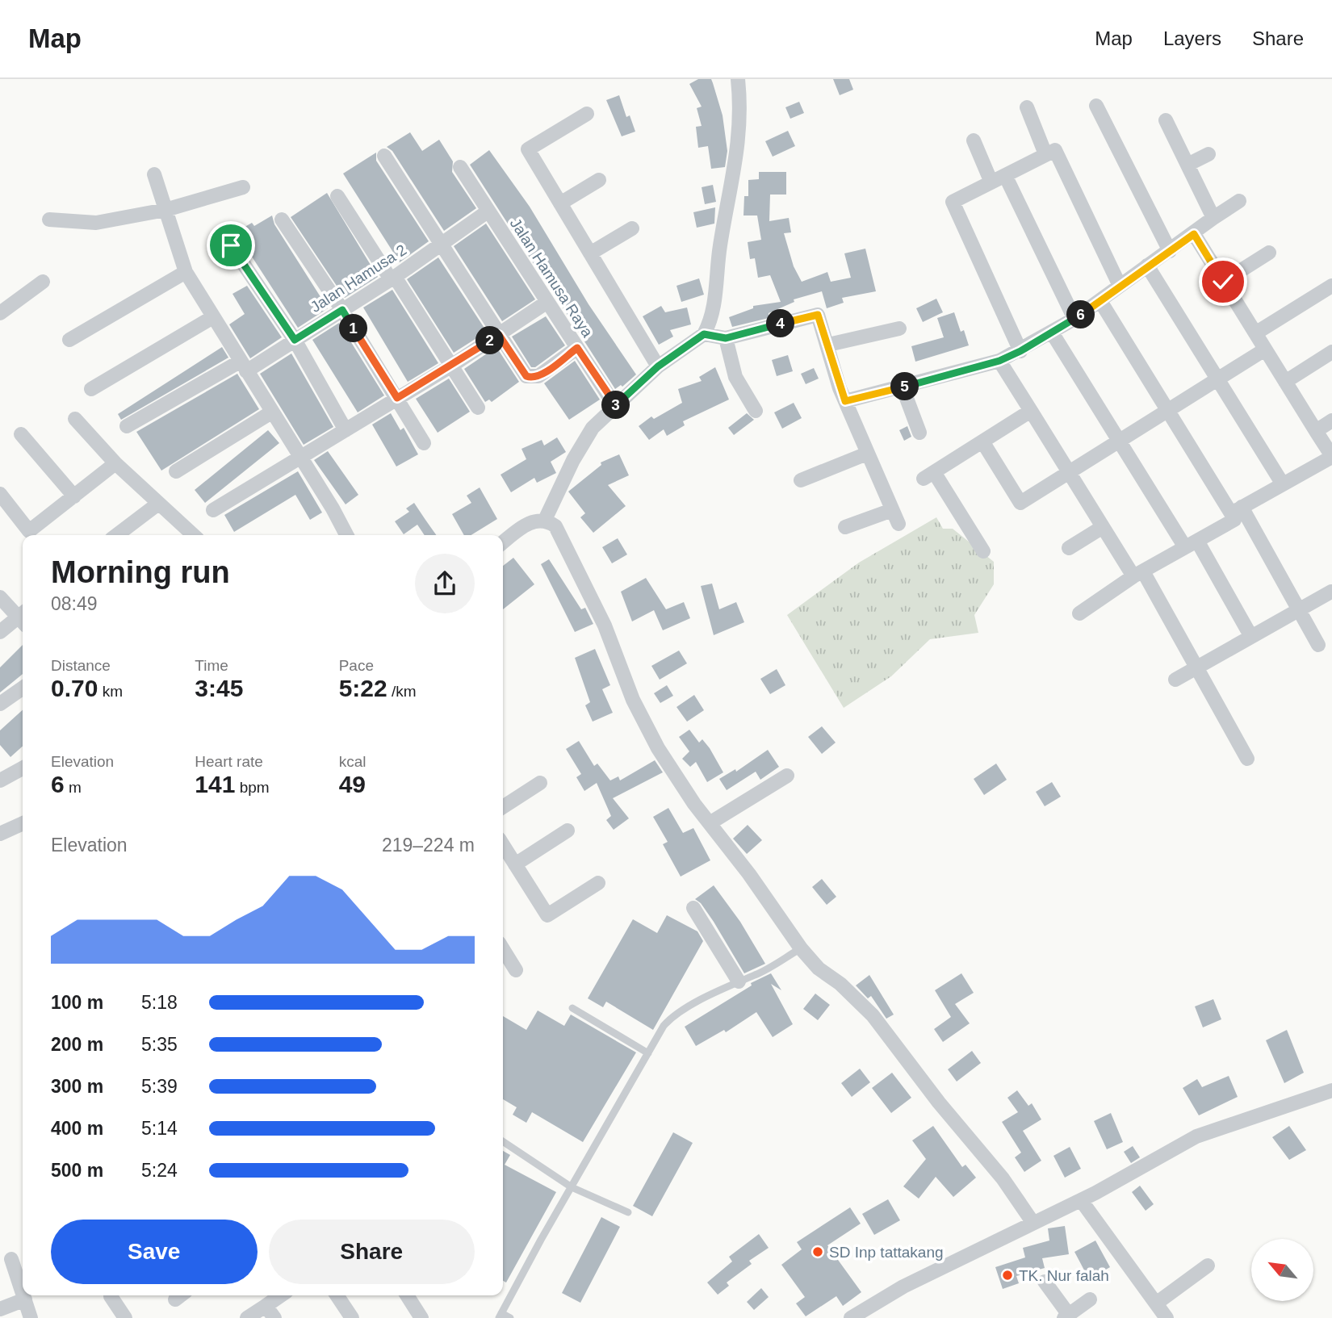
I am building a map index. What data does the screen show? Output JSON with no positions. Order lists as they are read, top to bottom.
{
  "streets": {
    "street": ["Jalan Hamusa Raya", "Jalan Hamusa 2"]
  },
  "crossings": [
    ["Jalan Hamusa Raya", "Jalan Hamusa 2"]
  ],
  "places": ["SD Inp tattakang", "TK. Nur falah"],
  "north": "top left",
  "page": {
    "header": "Map",
    "nav": ["Map", "Layers", "Share"],
    "pins": [
      "6",
      "4",
      "1",
      "2",
      "5",
      "3"
    ],
    "heading": ["Morning run", "08:49"],
    "stats": [
      ["Distance", "0.70 km"],
      ["Time", "3:45"],
      ["Pace", "5:22 /km"],
      ["Elevation", "6 m"],
      ["Heart rate", "141 bpm"],
      ["kcal", "49"]
    ],
    "chart": ["Elevation", "219–224 m"],
    "list": [
      {
        "name": "100 m",
        "note": "5:18"
      },
      {
        "name": "200 m",
        "note": "5:35"
      },
      {
        "name": "300 m",
        "note": "5:39"
      },
      {
        "name": "400 m",
        "note": "5:14"
      },
      {
        "name": "500 m",
        "note": "5:24"
      }
    ],
    "buttons": ["Save", "Share"]
  }
}
